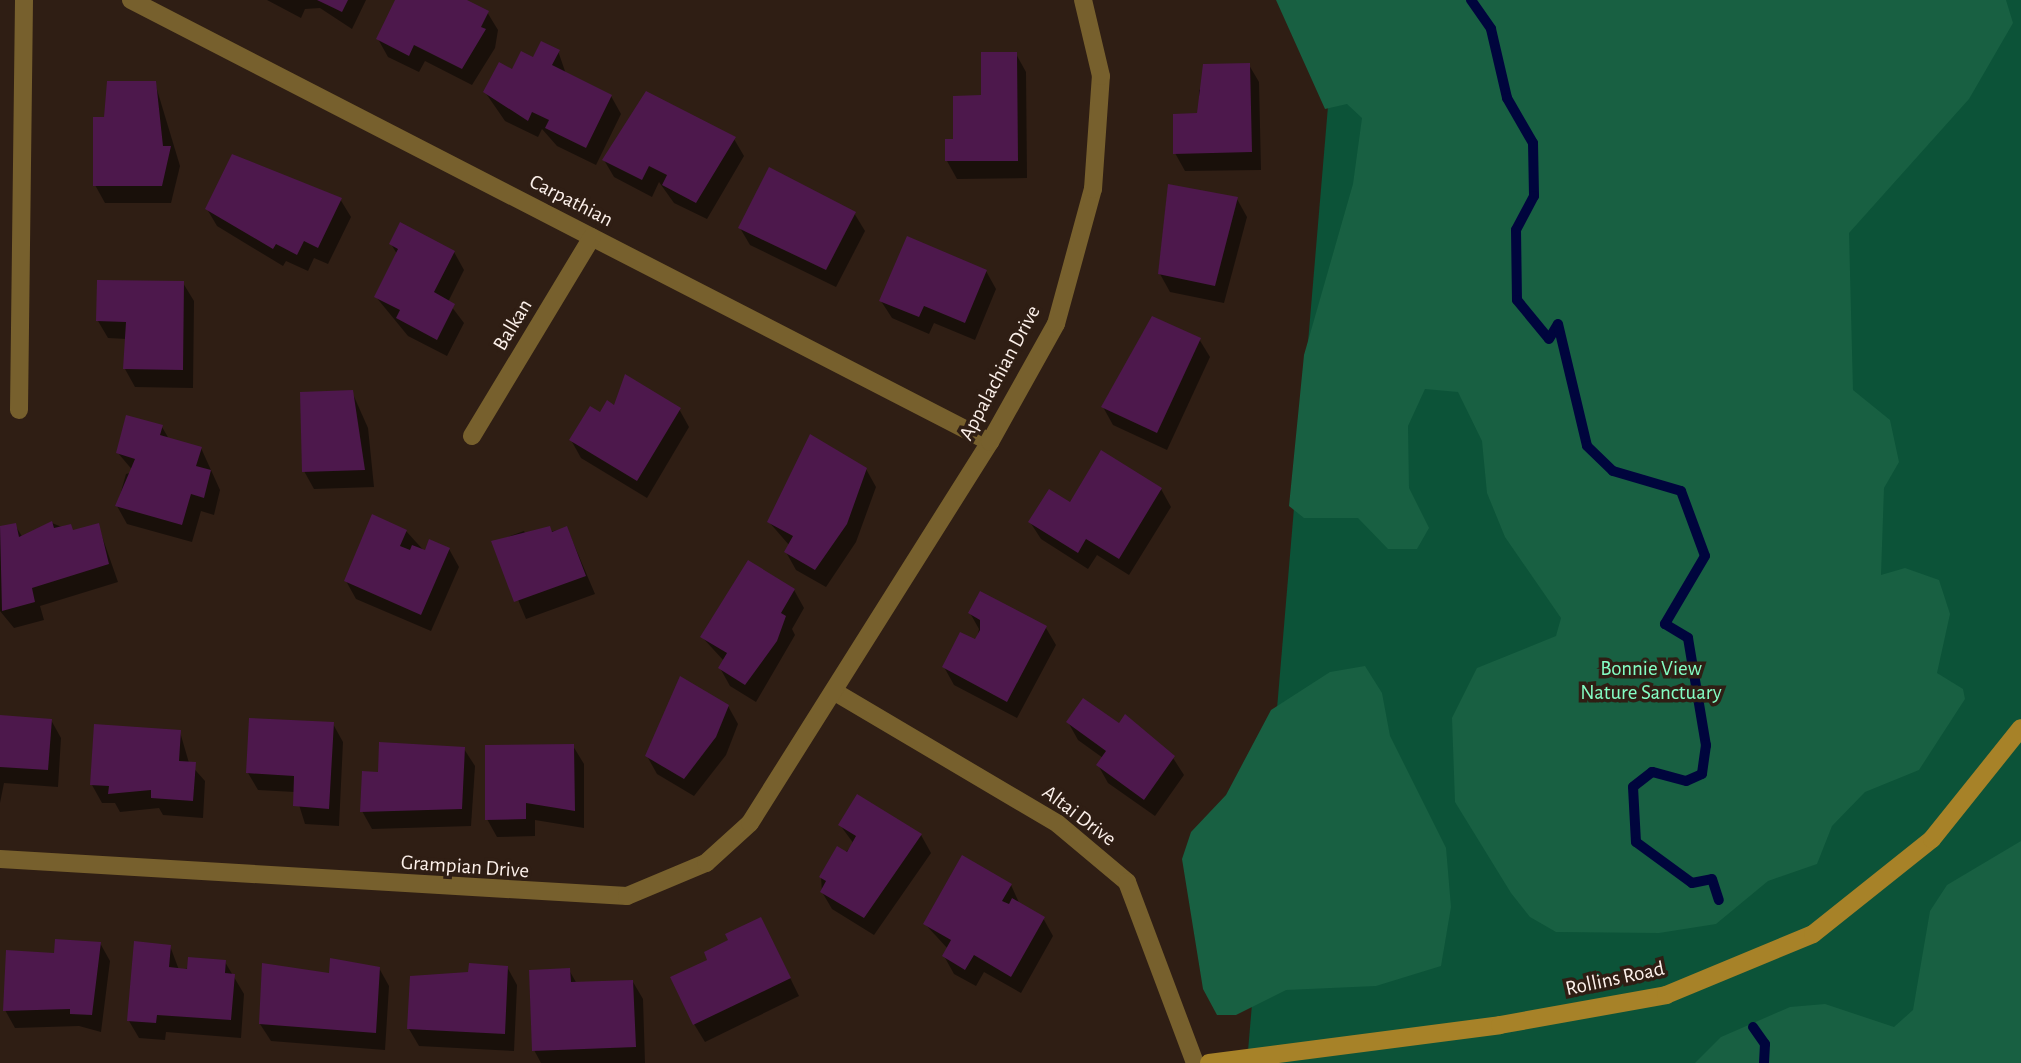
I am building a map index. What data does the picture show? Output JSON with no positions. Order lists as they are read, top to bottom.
{
  "streets": {
    "street": [
      "Carpathian",
      "Balkan",
      "Appalachian Drive",
      "Altai Drive",
      "Grampian Drive",
      "Rollins Road"
    ]
  },
  "crossings": [
    ["Carpathian", "Balkan"],
    ["Carpathian", "Appalachian Drive"],
    ["Appalachian Drive", "Altai Drive"],
    ["Appalachian Drive", "Grampian Drive"],
    ["Altai Drive", "Grampian Drive"]
  ],
  "parks": ["Bonnie View Nature Sanctuary"]
}
